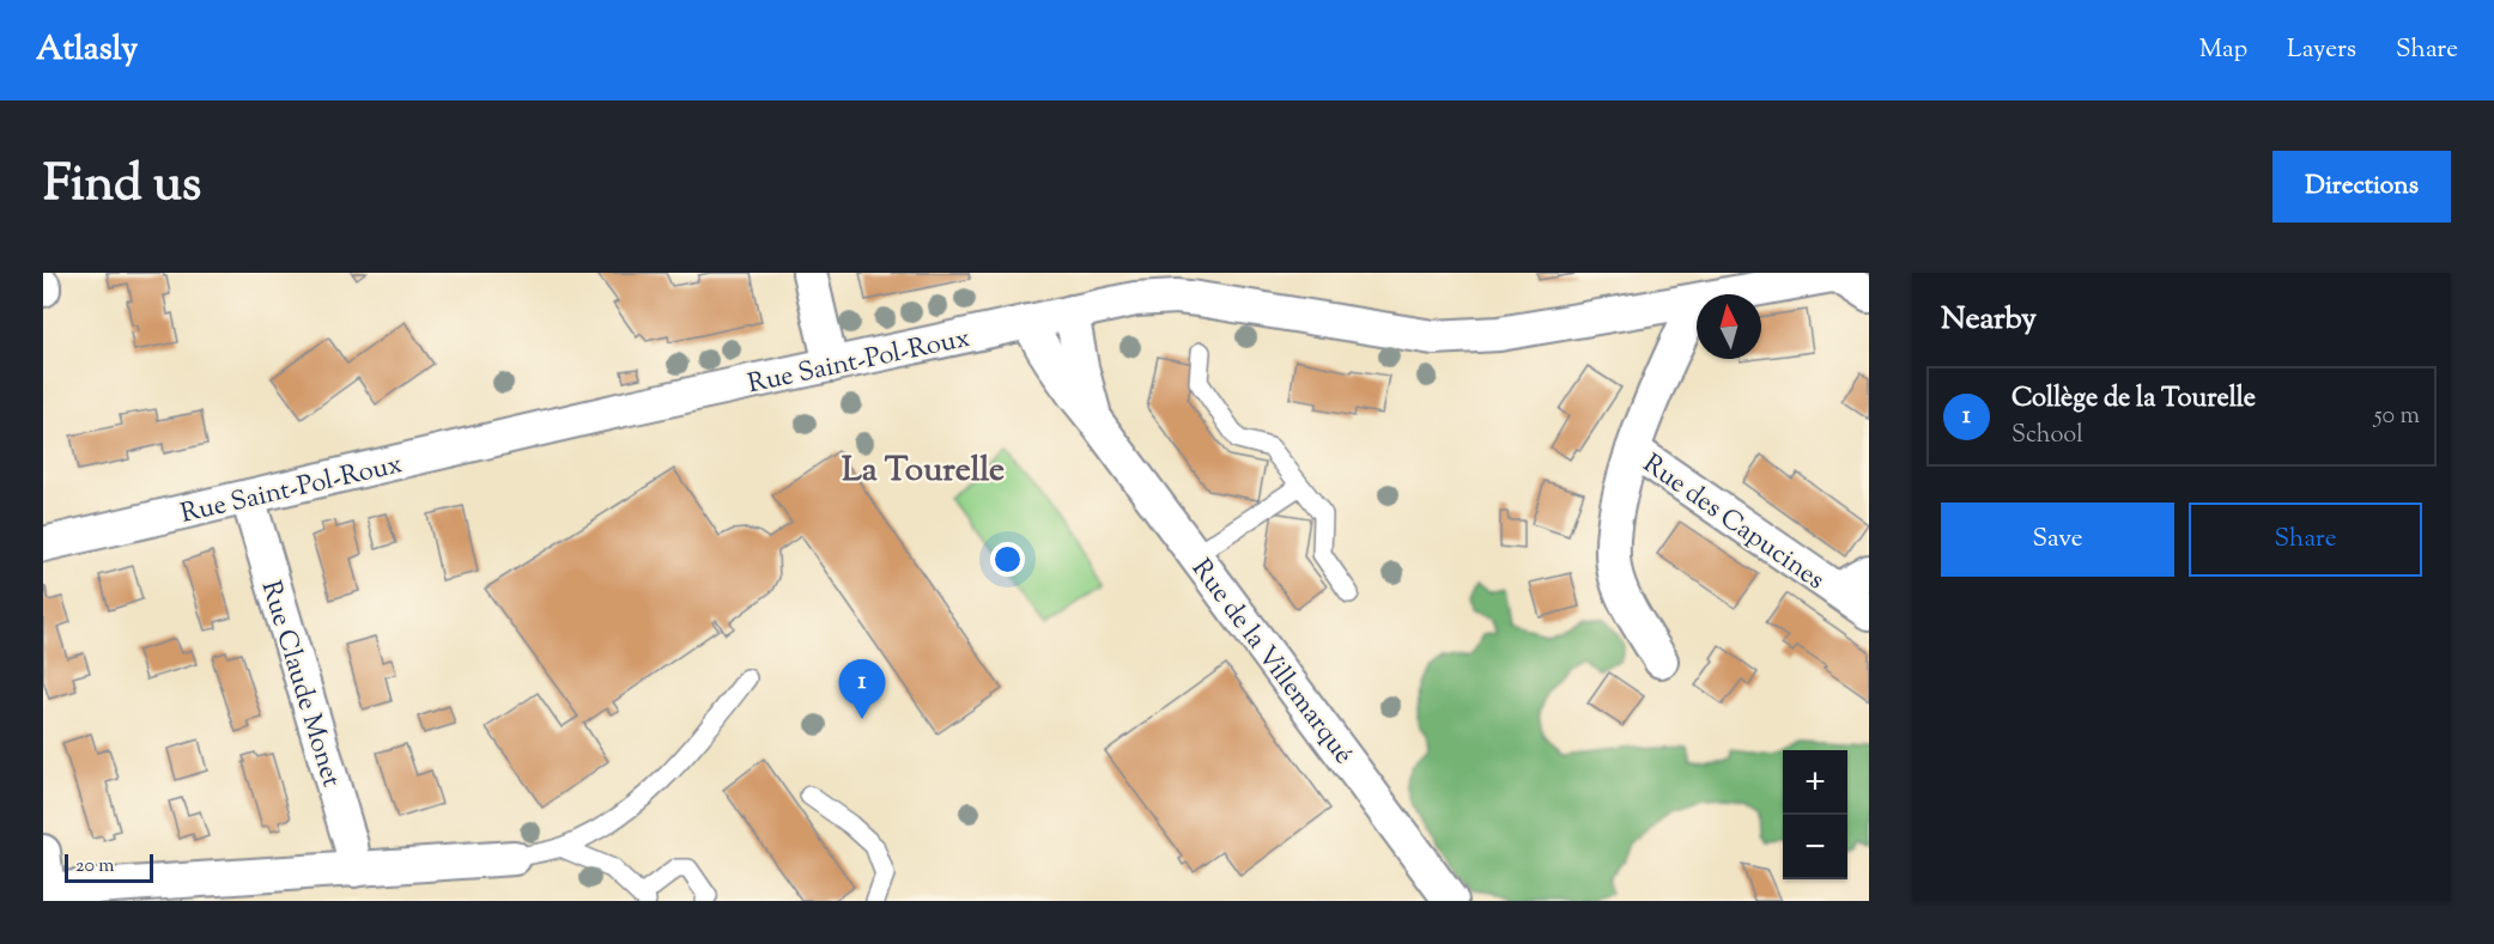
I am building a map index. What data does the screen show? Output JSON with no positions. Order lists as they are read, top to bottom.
{
  "streets": {
    "street": [
      "Rue Saint-Pol-Roux",
      "Rue des Capucines",
      "Rue de la Villemarqué",
      "Rue Claude Monet"
    ]
  },
  "crossings": [
    ["Rue Saint-Pol-Roux", "Rue de la Villemarqué"],
    ["Rue Saint-Pol-Roux", "Rue Claude Monet"]
  ],
  "districts": ["La Tourelle"],
  "scale_bar": "20 m",
  "north": "top",
  "page": {
    "header": "Atlasly",
    "nav": ["Map", "Layers", "Share"],
    "title": "Find us",
    "buttons": [
      "Directions",
      ["Save", "Share"]
    ],
    "heading": "Nearby",
    "list": [
      {
        "mark": "1",
        "name": "Collège de la Tourelle",
        "note": "School",
        "value": "50 m"
      }
    ],
    "pins": "1",
    "map_buttons": ["+", "−"],
    "scale": "20 m"
  }
}
